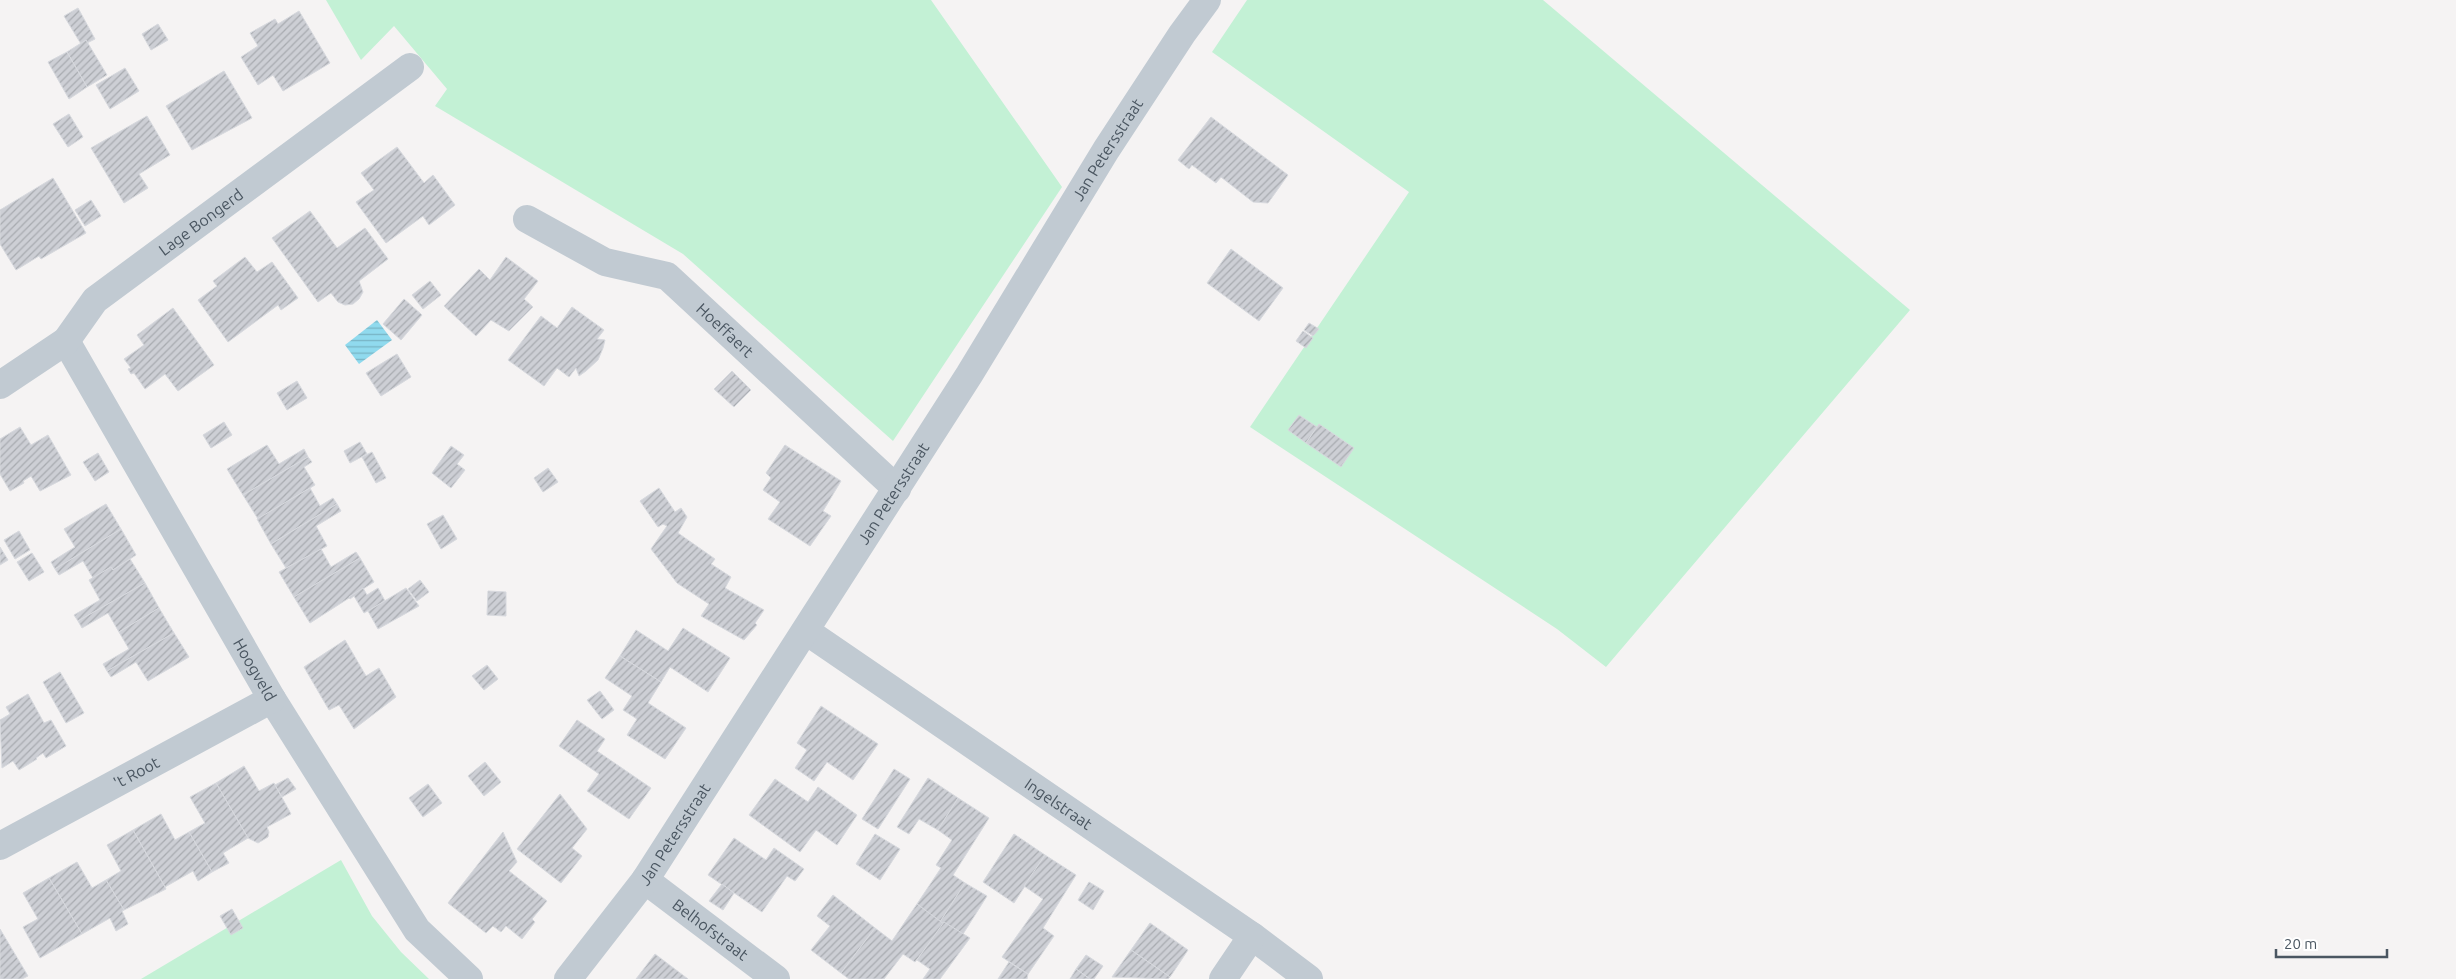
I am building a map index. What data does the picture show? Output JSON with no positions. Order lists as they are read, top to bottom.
{
  "streets": {
    "street": [
      "Jan Petersstraat",
      "Lage Bongerd",
      "Hoeffaert",
      "Hoogveld",
      "'t Root",
      "Ingelstraat",
      "Belhofstraat"
    ]
  },
  "crossings": [
    ["Jan Petersstraat", "Hoeffaert"],
    ["Jan Petersstraat", "Ingelstraat"],
    ["Jan Petersstraat", "Belhofstraat"],
    ["Lage Bongerd", "Hoogveld"],
    ["Hoogveld", "'t Root"]
  ],
  "scale_bar": "20 m"
}
